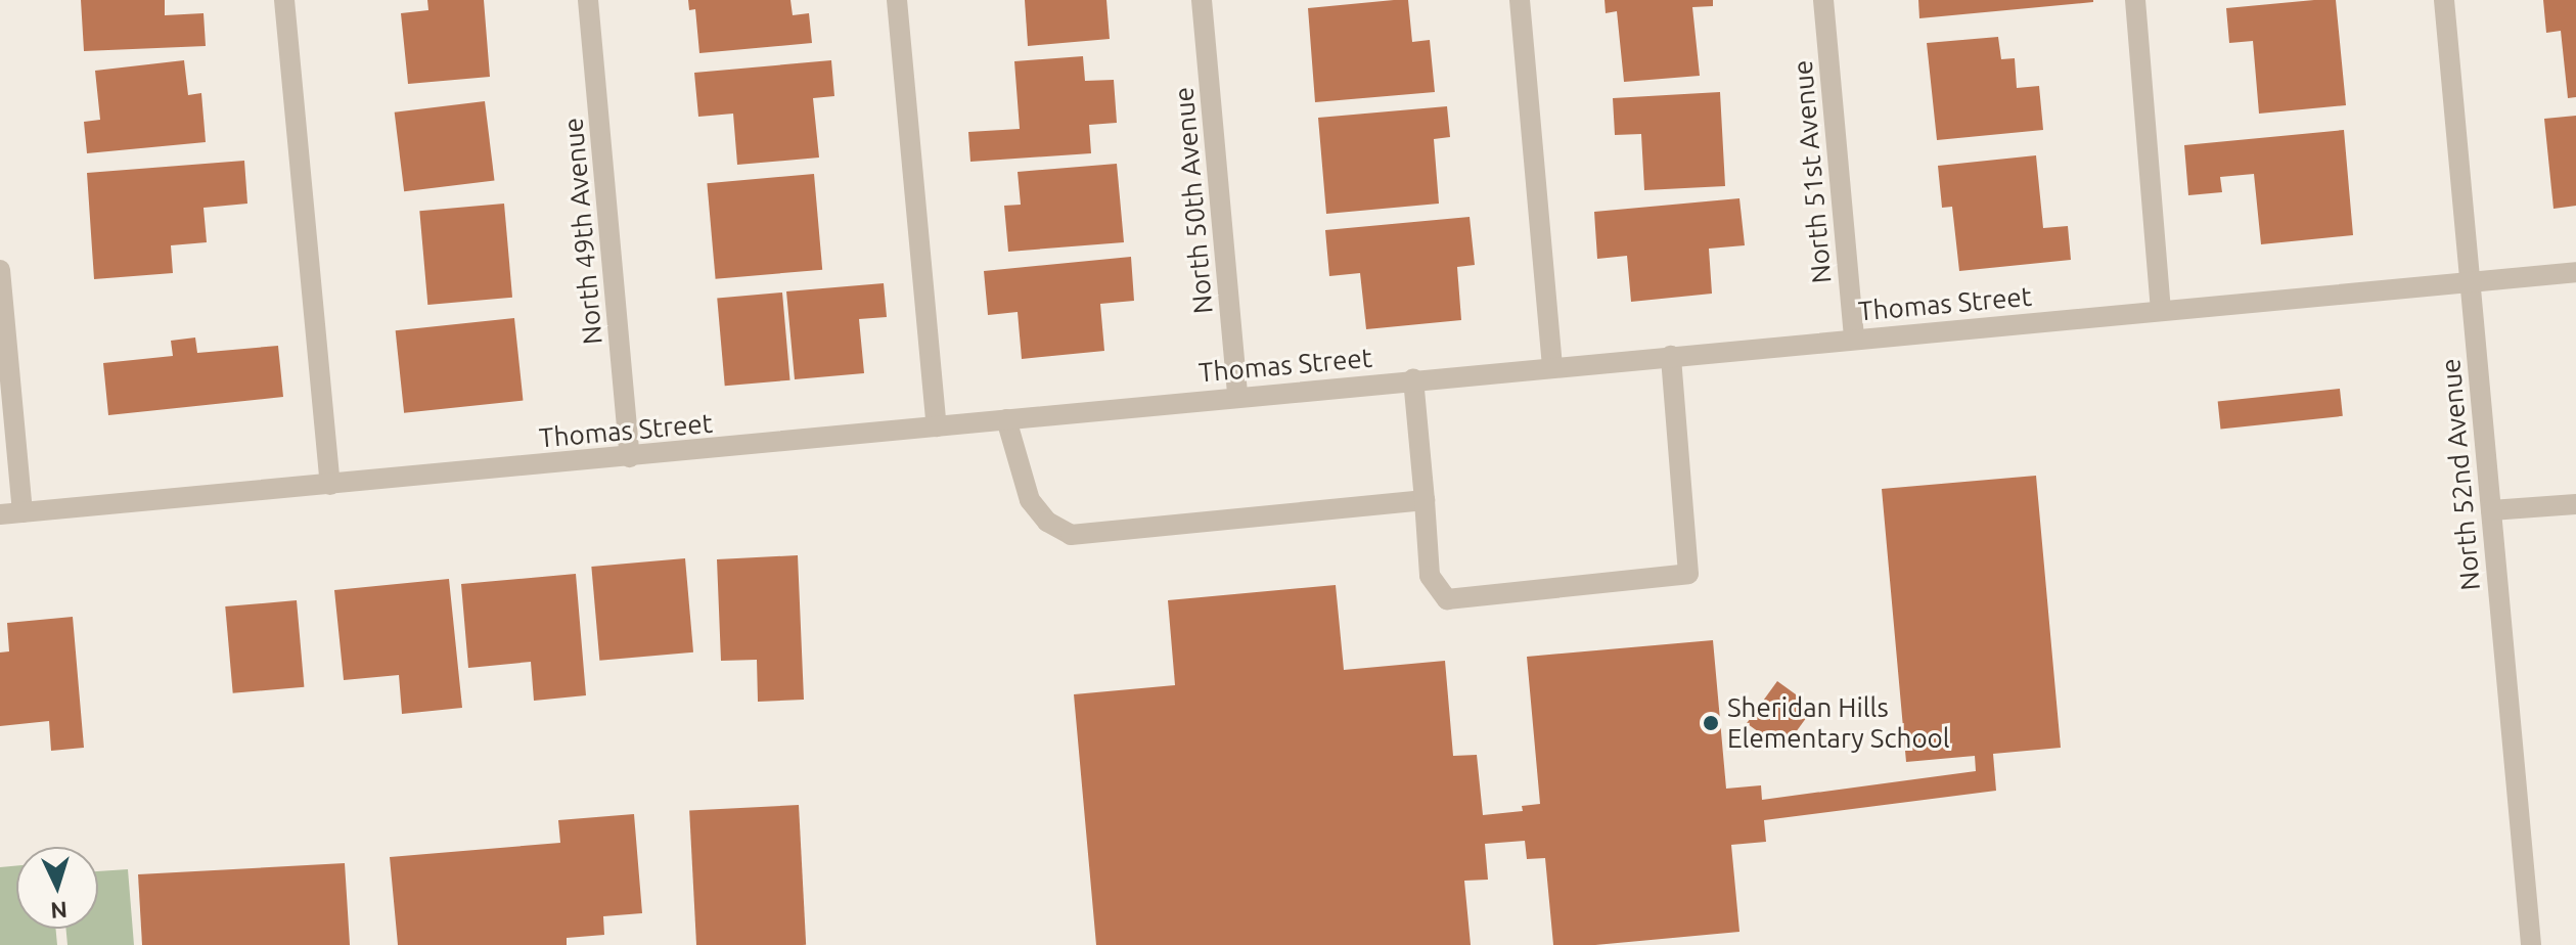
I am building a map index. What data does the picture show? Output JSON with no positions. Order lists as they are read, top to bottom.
{
  "streets": {
    "street": [
      "North 51st Avenue",
      "North 50th Avenue",
      "North 49th Avenue",
      "Thomas Street",
      "North 52nd Avenue"
    ]
  },
  "crossings": [
    ["North 51st Avenue", "Thomas Street"],
    ["North 50th Avenue", "Thomas Street"],
    ["North 49th Avenue", "Thomas Street"],
    ["Thomas Street", "North 52nd Avenue"]
  ],
  "places": ["Sheridan Hills Elementary School"],
  "north": "bottom"
}
